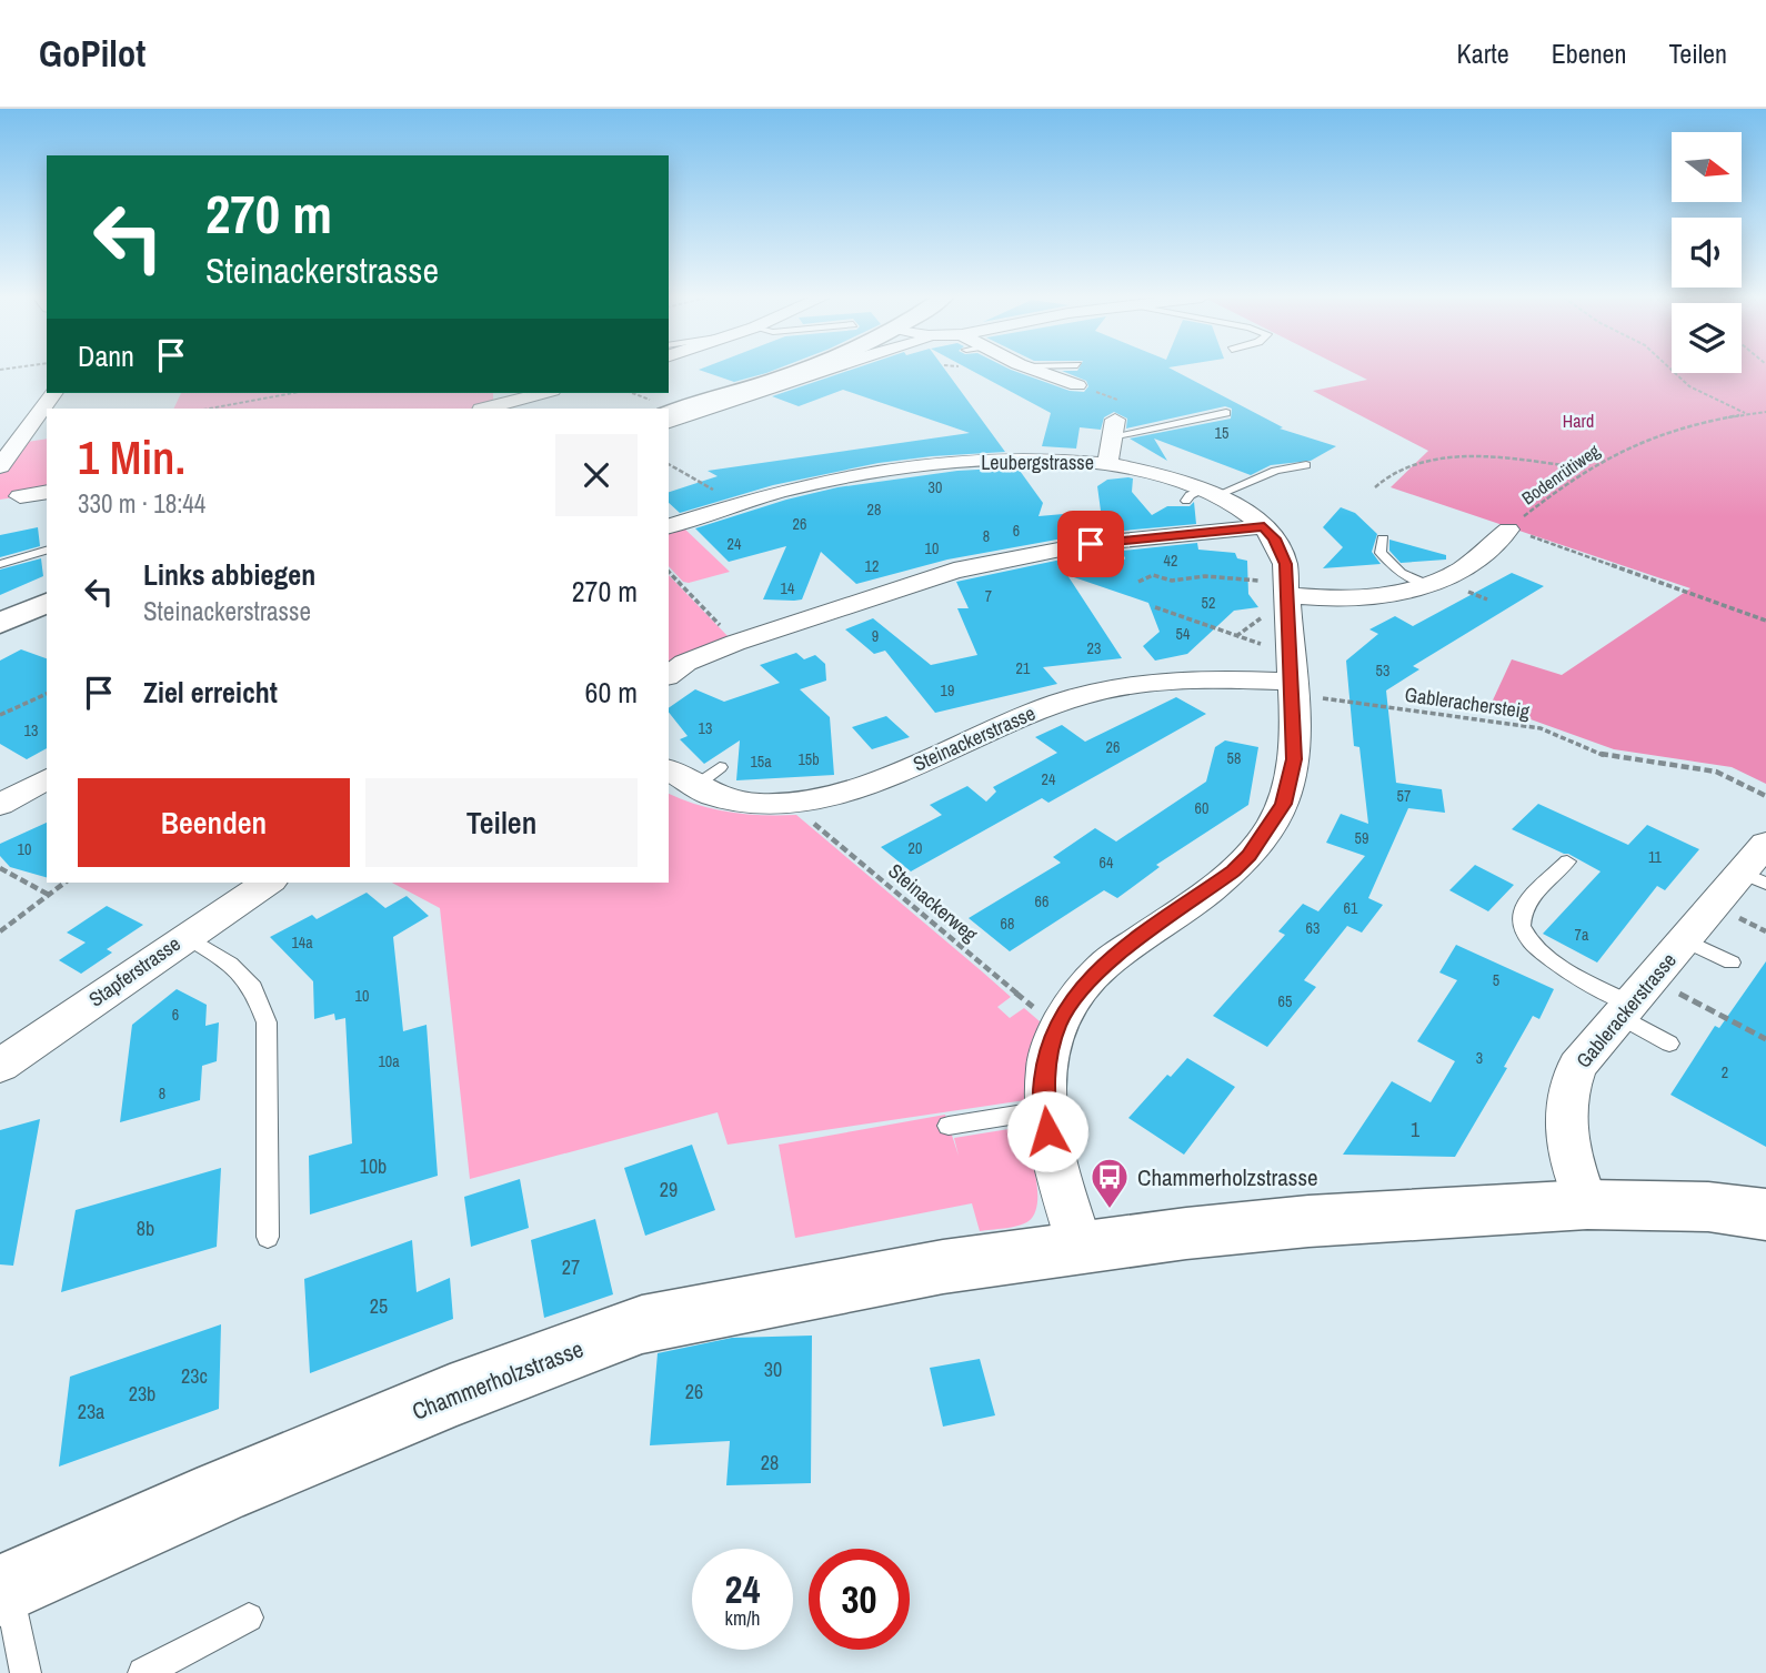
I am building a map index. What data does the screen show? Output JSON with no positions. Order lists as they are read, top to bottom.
{
  "streets": {
    "street": [
      "Leubergstrasse",
      "Steinackerstrasse",
      "Stapferstrasse",
      "Gablerackerstrasse",
      "Chammerholzstrasse"
    ],
    "path": ["Bodenrütiweg", "Gablerachersteig", "Steinackerweg"]
  },
  "crossings": [
    ["Leubergstrasse", "Gablerachersteig"],
    ["Leubergstrasse", "Steinackerstrasse"],
    ["Leubergstrasse", "Steinackerweg"],
    ["Leubergstrasse", "Chammerholzstrasse"],
    ["Gablerachersteig", "Steinackerstrasse"],
    ["Steinackerstrasse", "Steinackerweg"],
    ["Gablerackerstrasse", "Chammerholzstrasse"]
  ],
  "parks": ["Hard"],
  "places": {
    "bus stop": ["Chammerholzstrasse"]
  },
  "house_numbers": [
    "15",
    "30",
    "28",
    "26",
    "6",
    "8",
    "24",
    "10",
    "42",
    "12",
    "14",
    "7",
    "52",
    "54",
    "9",
    "23",
    "21",
    "53",
    "19",
    "13",
    "13",
    "26",
    "58",
    "15b",
    "15a",
    "24",
    "57",
    "60",
    "59",
    "20",
    "10",
    "11",
    "64",
    "66",
    "61",
    "68",
    "63",
    "7a",
    "14a",
    "5",
    "10",
    "65",
    "6",
    "3",
    "10a",
    "2",
    "8",
    "1",
    "10b",
    "29",
    "8b",
    "27",
    "25",
    "30",
    "23c",
    "26",
    "23b",
    "23a",
    "28"
  ],
  "north": "right",
  "page": {
    "header": "GoPilot",
    "nav": ["Karte", "Ebenen", "Teilen"],
    "turn": ["270 m", "Steinackerstrasse"],
    "then": "Dann",
    "heading": ["1 Min.", "330 m · 18:44"],
    "list": [
      {
        "name": "Links abbiegen",
        "note": "Steinackerstrasse",
        "value": "270 m"
      },
      {
        "name": "Ziel erreicht",
        "value": "60 m"
      }
    ],
    "buttons": ["Beenden", "Teilen"],
    "speed": "24 km/h",
    "limit": "30"
  }
}
